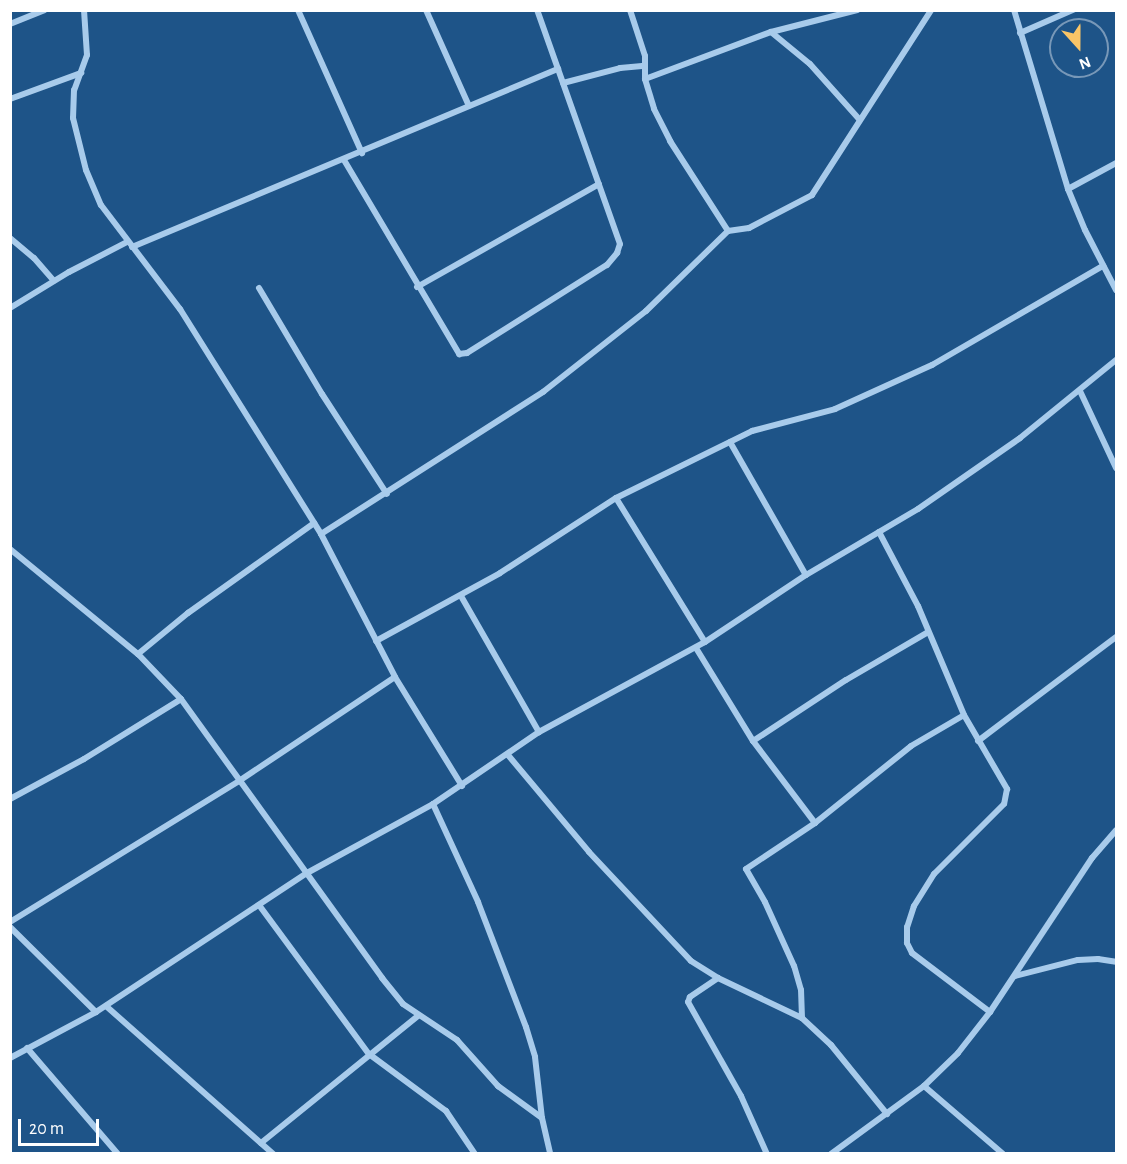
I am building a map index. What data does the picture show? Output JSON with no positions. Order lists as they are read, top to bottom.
{
  "scale_bar": "20 m",
  "north": "bottom"
}
